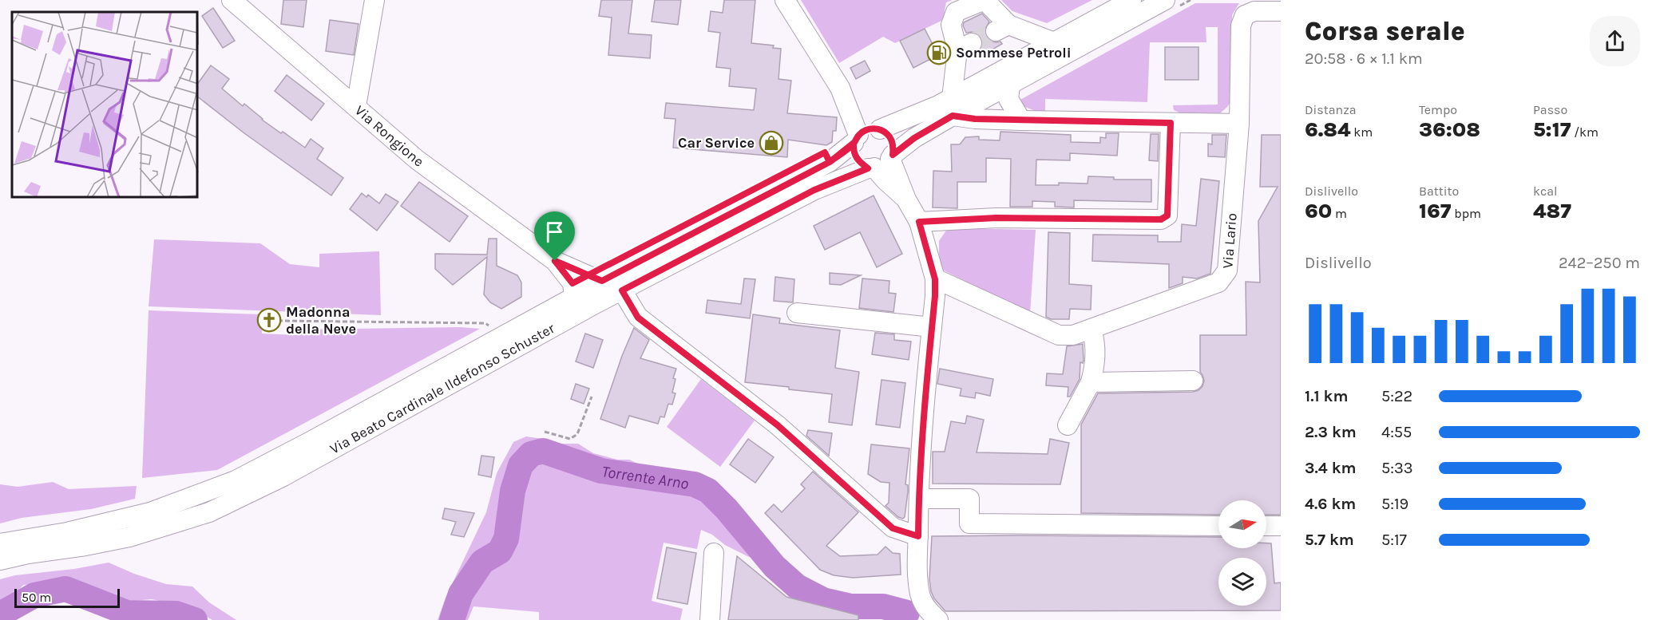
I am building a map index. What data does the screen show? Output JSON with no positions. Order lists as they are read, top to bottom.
{
  "streets": {
    "street": ["Via Rongione", "Via Lario", "Via Beato Cardinale Ildefonso Schuster"]
  },
  "crossings": [
    ["Via Rongione", "Via Beato Cardinale Ildefonso Schuster"]
  ],
  "water": ["Torrente Arno"],
  "places": {
    "fuel station": ["Sommese Petroli"],
    "shop": ["Car Service"],
    "church": ["Madonna della Neve"]
  },
  "scale_bar": "50 m",
  "north": "right",
  "page": {
    "heading": ["Corsa serale", "20:58 · 6 × 1.1 km"],
    "stats": [
      ["Distanza", "6.84 km"],
      ["Tempo", "36:08"],
      ["Passo", "5:17 /km"],
      ["Dislivello", "60 m"],
      ["Battito", "167 bpm"],
      ["kcal", "487"]
    ],
    "chart": ["Dislivello", "242–250 m"],
    "list": [
      {
        "name": "1.1 km",
        "note": "5:22"
      },
      {
        "name": "2.3 km",
        "note": "4:55"
      },
      {
        "name": "3.4 km",
        "note": "5:33"
      },
      {
        "name": "4.6 km",
        "note": "5:19"
      },
      {
        "name": "5.7 km",
        "note": "5:17"
      }
    ],
    "scale": "50 m"
  }
}
